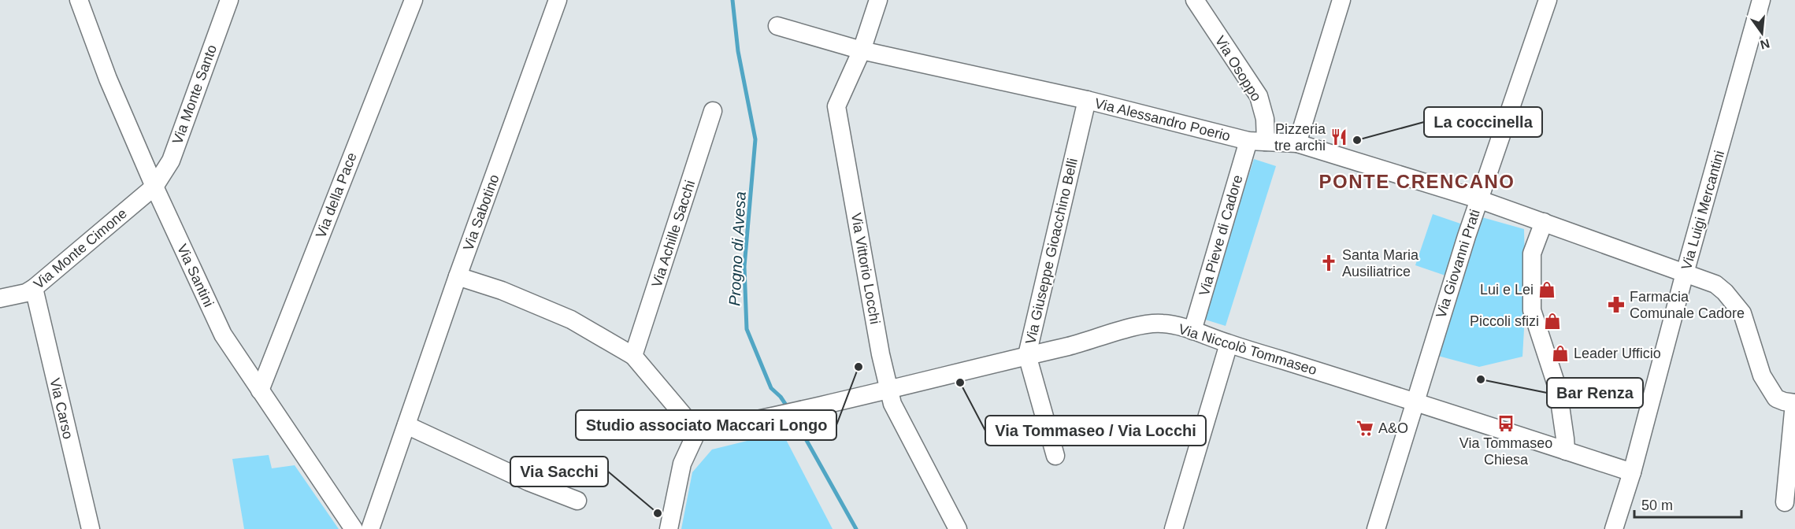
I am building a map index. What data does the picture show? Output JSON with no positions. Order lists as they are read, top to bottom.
{
  "streets": {
    "street": [
      "Via Osoppo",
      "Via Monte Santo",
      "Via Alessandro Poerio",
      "Via della Pace",
      "Via Luigi Mercantini",
      "Via Sabotino",
      "Via Achille Sacchi",
      "Via Pieve di Cadore",
      "Via Monte Cimone",
      "Via Giuseppe Gioacchino Belli",
      "Via Giovanni Prati",
      "Via Vittorio Locchi",
      "Via Santini",
      "Via Niccolò Tommaseo",
      "Via Carso"
    ]
  },
  "crossings": [
    ["Via Osoppo", "Via Alessandro Poerio"],
    ["Via Osoppo", "Via Pieve di Cadore"],
    ["Via Monte Santo", "Via Monte Cimone"],
    ["Via Monte Santo", "Via Santini"],
    ["Via Alessandro Poerio", "Via Luigi Mercantini"],
    ["Via Alessandro Poerio", "Via Pieve di Cadore"],
    ["Via Alessandro Poerio", "Via Giuseppe Gioacchino Belli"],
    ["Via Alessandro Poerio", "Via Giovanni Prati"],
    ["Via Alessandro Poerio", "Via Vittorio Locchi"],
    ["Via della Pace", "Via Santini"],
    ["Via Luigi Mercantini", "Via Niccolò Tommaseo"],
    ["Via Pieve di Cadore", "Via Niccolò Tommaseo"],
    ["Via Monte Cimone", "Via Santini"],
    ["Via Monte Cimone", "Via Carso"],
    ["Via Giuseppe Gioacchino Belli", "Via Niccolò Tommaseo"],
    ["Via Giovanni Prati", "Via Niccolò Tommaseo"],
    ["Via Vittorio Locchi", "Via Niccolò Tommaseo"]
  ],
  "districts": ["PONTE CRENCANO"],
  "water": ["Progno di Avesa"],
  "places": {
    "restaurant": ["Pizzeria tre archi"],
    "other": [
      "La coccinella",
      "Studio associato Maccari Longo",
      "Bar Renza",
      "Via Tommaseo / Via Locchi",
      "Via Sacchi"
    ],
    "church": ["Santa Maria Ausiliatrice"],
    "shop": ["Lui e Lei", "Piccoli sfizi", "Leader Ufficio"],
    "pharmacy": ["Farmacia Comunale Cadore"],
    "bus stop": ["Via Tommaseo Chiesa"],
    "supermarket": ["A&O"]
  },
  "scale_bar": "50 m",
  "north": "bottom"
}
